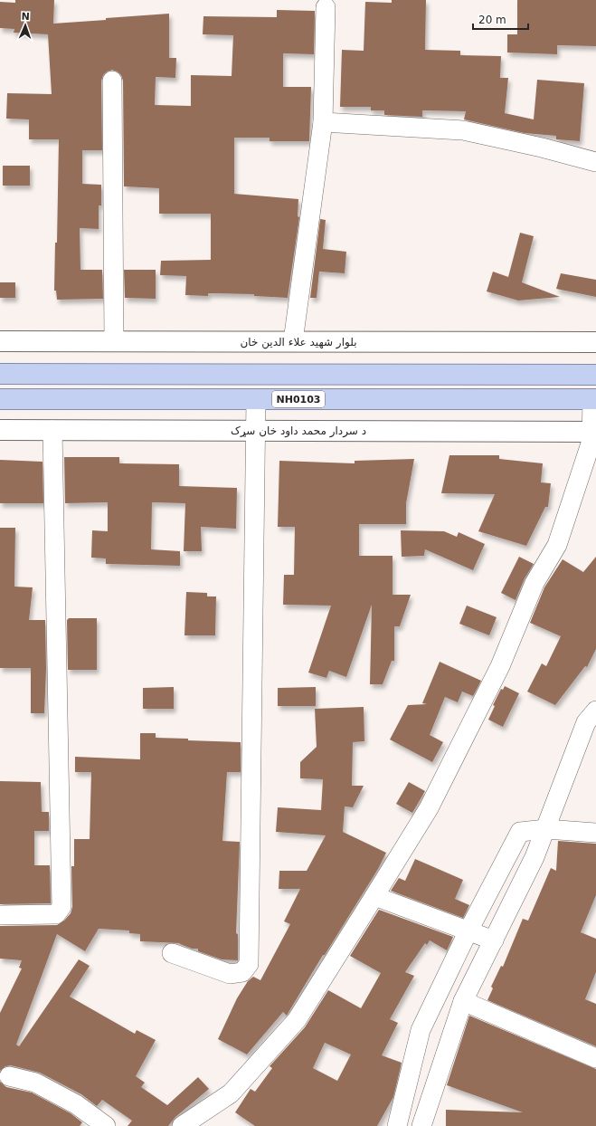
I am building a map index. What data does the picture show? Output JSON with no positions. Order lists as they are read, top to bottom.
{
  "streets": {
    "highway": ["NH0103"],
    "street": ["بلوار شهید علاء الدین خان", "د سردار محمد داود خان سړک"]
  },
  "scale_bar": "20 m",
  "north": "top"
}
